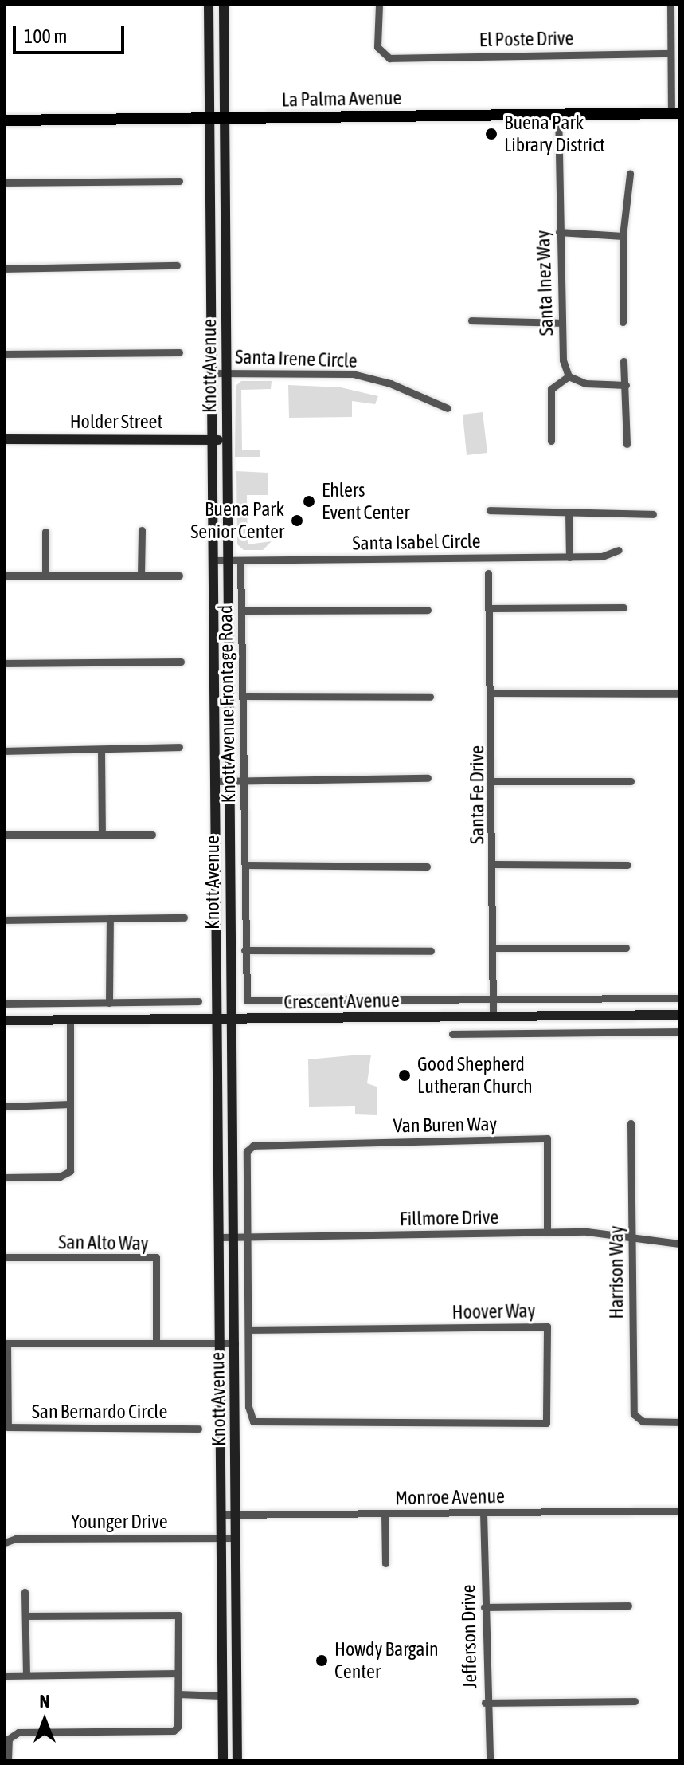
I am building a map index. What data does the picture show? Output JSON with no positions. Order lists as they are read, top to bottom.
{
  "streets": {
    "main road": [
      "La Palma Avenue",
      "Knott Avenue",
      "Holder Street",
      "Crescent Avenue"
    ],
    "street": [
      "El Poste Drive",
      "Santa Inez Way",
      "Santa Irene Circle",
      "Santa Isabel Circle",
      "Knott Avenue Frontage Road",
      "Santa Fe Drive",
      "Van Buren Way",
      "Fillmore Drive",
      "San Alto Way",
      "Harrison Way",
      "Hoover Way",
      "San Bernardo Circle",
      "Monroe Avenue",
      "Younger Drive",
      "Jefferson Drive"
    ]
  },
  "crossings": [
    ["La Palma Avenue", "Santa Inez Way"],
    ["La Palma Avenue", "Knott Avenue"],
    ["Santa Irene Circle", "Knott Avenue"],
    ["Knott Avenue", "Holder Street"],
    ["Knott Avenue", "Santa Isabel Circle"],
    ["Knott Avenue", "Crescent Avenue"],
    ["Knott Avenue", "Fillmore Drive"],
    ["Knott Avenue", "Monroe Avenue"],
    ["Knott Avenue", "Younger Drive"],
    ["Santa Isabel Circle", "Knott Avenue Frontage Road"],
    ["Knott Avenue Frontage Road", "Crescent Avenue"],
    ["Santa Fe Drive", "Crescent Avenue"],
    ["Van Buren Way", "Fillmore Drive"],
    ["Fillmore Drive", "Harrison Way"],
    ["Monroe Avenue", "Jefferson Drive"]
  ],
  "places": [
    "Buena Park Library District",
    "Ehlers Event Center",
    "Buena Park Senior Center",
    "Good Shepherd Lutheran Church",
    "Howdy Bargain Center"
  ],
  "scale_bar": "100 m",
  "north": "top"
}
